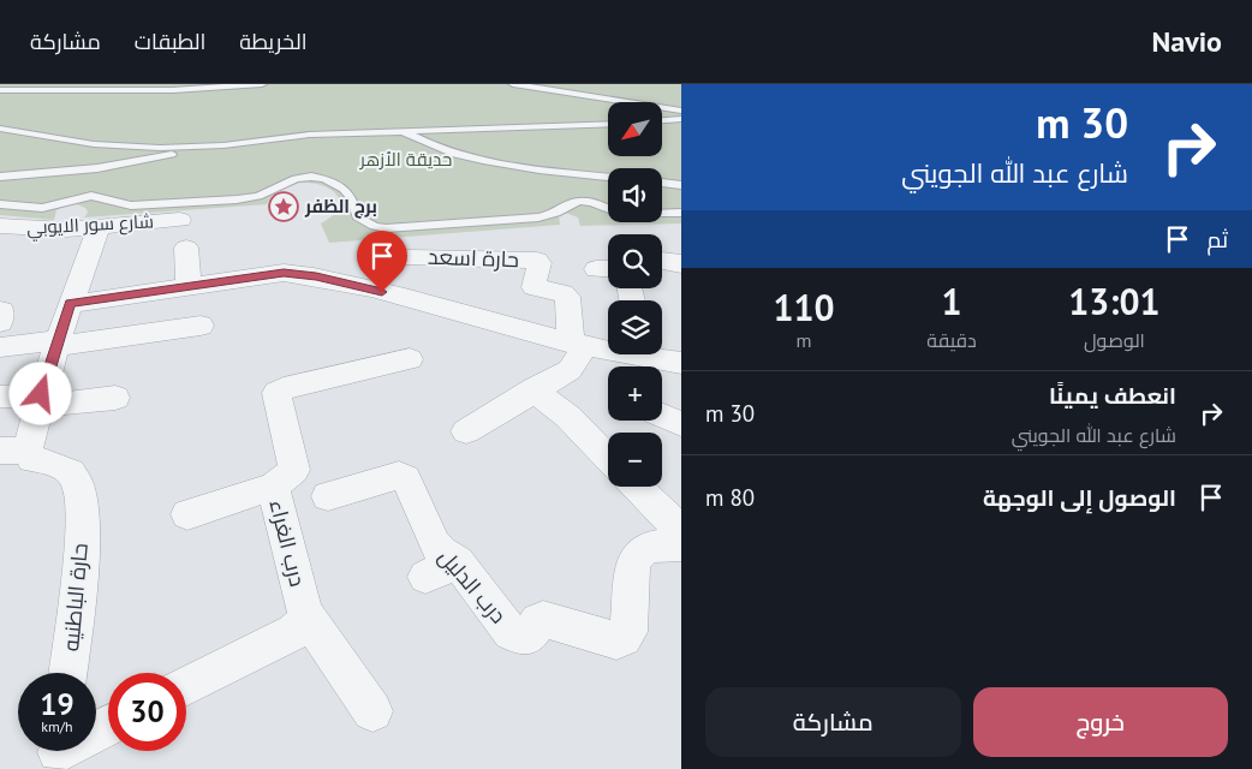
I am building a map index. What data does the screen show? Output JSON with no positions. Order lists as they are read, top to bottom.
{
  "streets": {
    "street": [
      "شارع سور الايوبي",
      "حارة اسعد",
      "درب الغراء",
      "درب الدليل",
      "حارة الباطنيه"
    ]
  },
  "crossings": [
    ["شارع سور الايوبي", "حارة الباطنيه"]
  ],
  "parks": ["حديقة الأزهر"],
  "places": {
    "place": ["برج الظفر"]
  },
  "north": "bottom left",
  "page": {
    "header": "Navio",
    "nav": ["الخريطة", "الطبقات", "مشاركة"],
    "turn": ["30 m", "شارع عبد الله الجويني"],
    "map_buttons": ["+", "−"],
    "then": "ثم",
    "eta": [
      "13:01",
      "الوصول",
      "1",
      "دقيقة",
      "110",
      "m"
    ],
    "list": [
      {
        "name": "انعطف يمينًا",
        "note": "شارع عبد الله الجويني",
        "value": "30 m"
      },
      {
        "name": "الوصول إلى الوجهة",
        "value": "80 m"
      }
    ],
    "speed": "19 km/h",
    "limit": "30",
    "buttons": ["خروج", "مشاركة"]
  }
}
